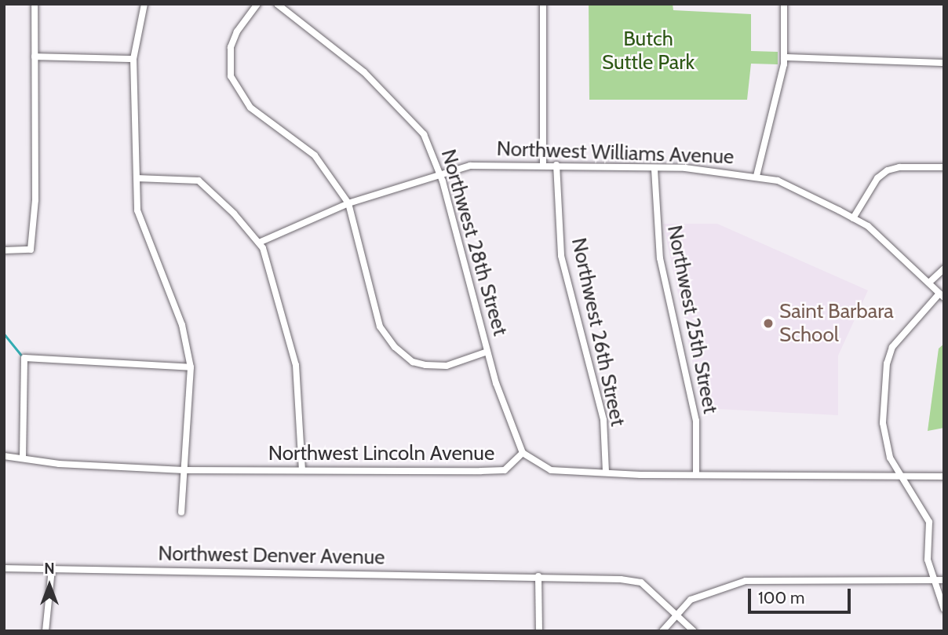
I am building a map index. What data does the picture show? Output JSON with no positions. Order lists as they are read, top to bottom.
{
  "streets": {
    "street": [
      "Northwest Williams Avenue",
      "Northwest 28th Street",
      "Northwest 25th Street",
      "Northwest 26th Street",
      "Northwest Lincoln Avenue",
      "Northwest Denver Avenue"
    ]
  },
  "crossings": [
    ["Northwest Williams Avenue", "Northwest 28th Street"],
    ["Northwest Williams Avenue", "Northwest 25th Street"],
    ["Northwest Williams Avenue", "Northwest 26th Street"],
    ["Northwest 28th Street", "Northwest Lincoln Avenue"],
    ["Northwest 25th Street", "Northwest Lincoln Avenue"],
    ["Northwest 26th Street", "Northwest Lincoln Avenue"]
  ],
  "parks": ["Butch Suttle Park"],
  "places": ["Saint Barbara School"],
  "scale_bar": "100 m",
  "north": "top"
}
